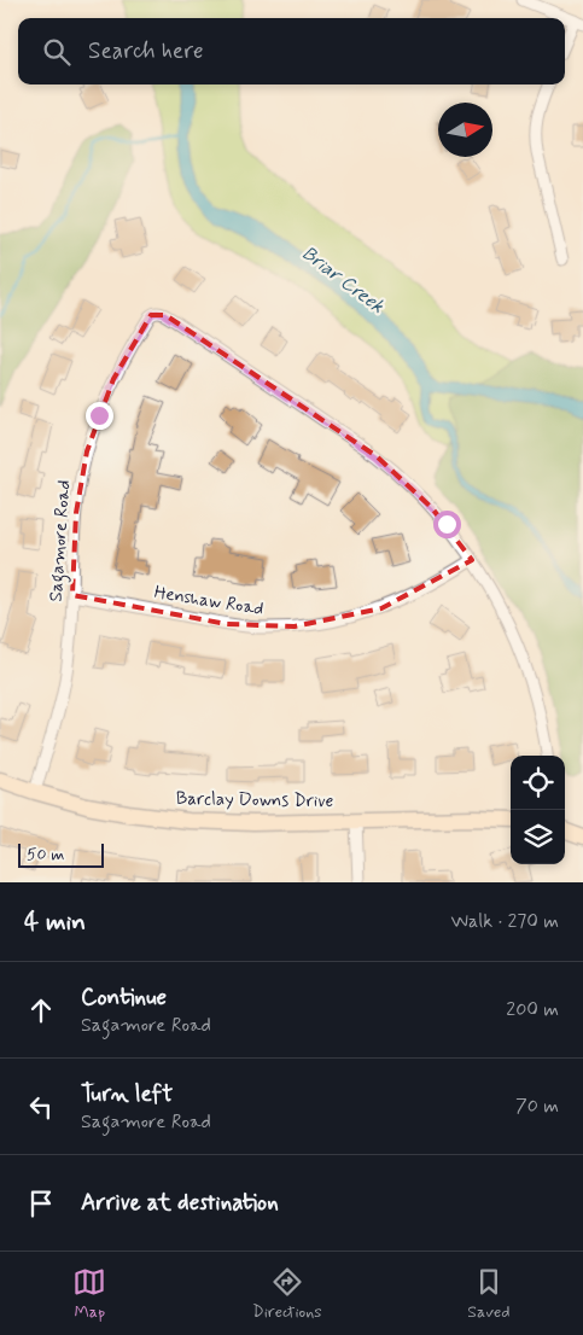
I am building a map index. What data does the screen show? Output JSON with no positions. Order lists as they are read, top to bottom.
{
  "streets": {
    "street": ["Sagamore Road", "Henshaw Road", "Barclay Downs Drive"]
  },
  "crossings": [
    ["Sagamore Road", "Henshaw Road"],
    ["Sagamore Road", "Barclay Downs Drive"]
  ],
  "water": ["Briar Creek"],
  "scale_bar": "50 m",
  "north": "right",
  "page": {
    "search": "Search here",
    "scale": "50 m",
    "heading": ["4 min", "Walk · 270 m"],
    "list": [
      ["Continue", "Sagamore Road", "200 m"],
      ["Turn left", "Sagamore Road", "70 m"],
      "Arrive at destination"
    ],
    "nav": ["Map", "Directions", "Saved"]
  }
}
